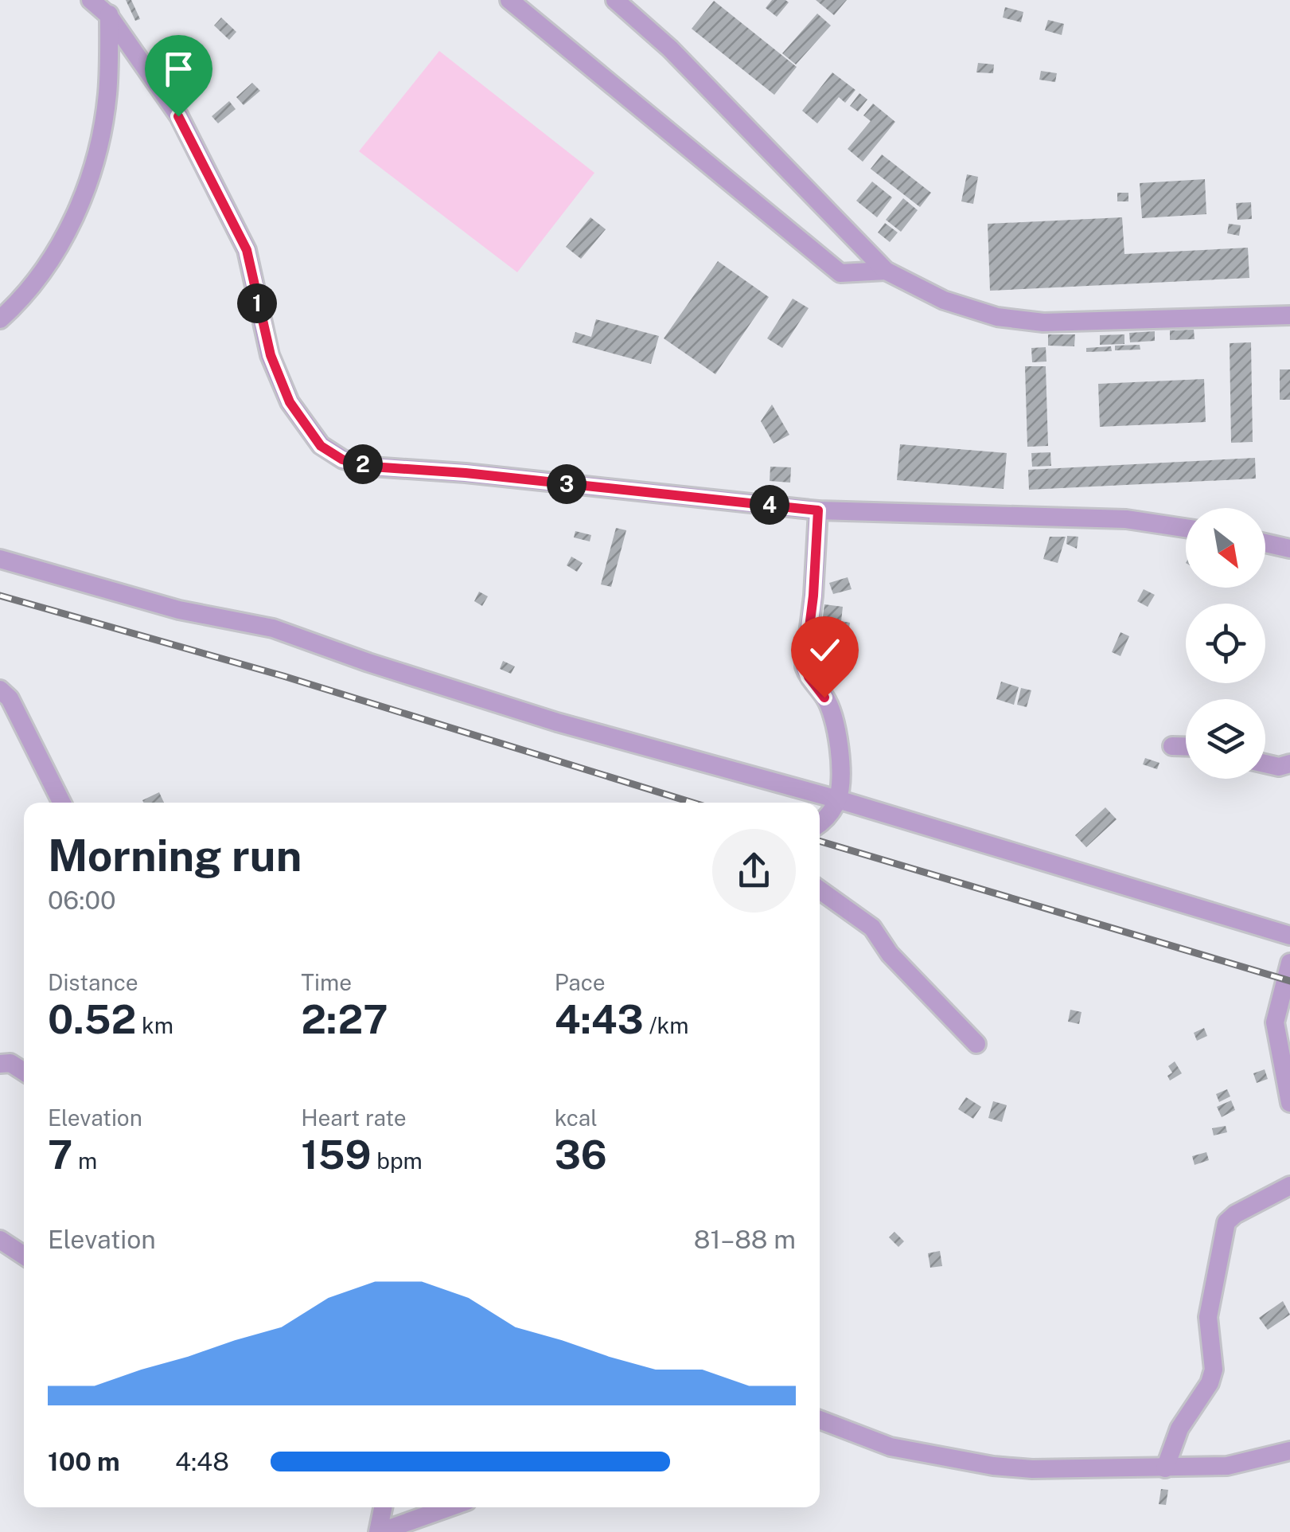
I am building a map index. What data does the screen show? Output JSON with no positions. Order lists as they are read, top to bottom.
{
  "north": "bottom right",
  "page": {
    "pins": [
      "1",
      "2",
      "3",
      "4"
    ],
    "heading": ["Morning run", "06:00"],
    "stats": [
      ["Distance", "0.52 km"],
      ["Time", "2:27"],
      ["Pace", "4:43 /km"],
      ["Elevation", "7 m"],
      ["Heart rate", "159 bpm"],
      ["kcal", "36"]
    ],
    "chart": ["Elevation", "81–88 m"],
    "list": [
      {
        "name": "100 m",
        "note": "4:48"
      }
    ]
  }
}
